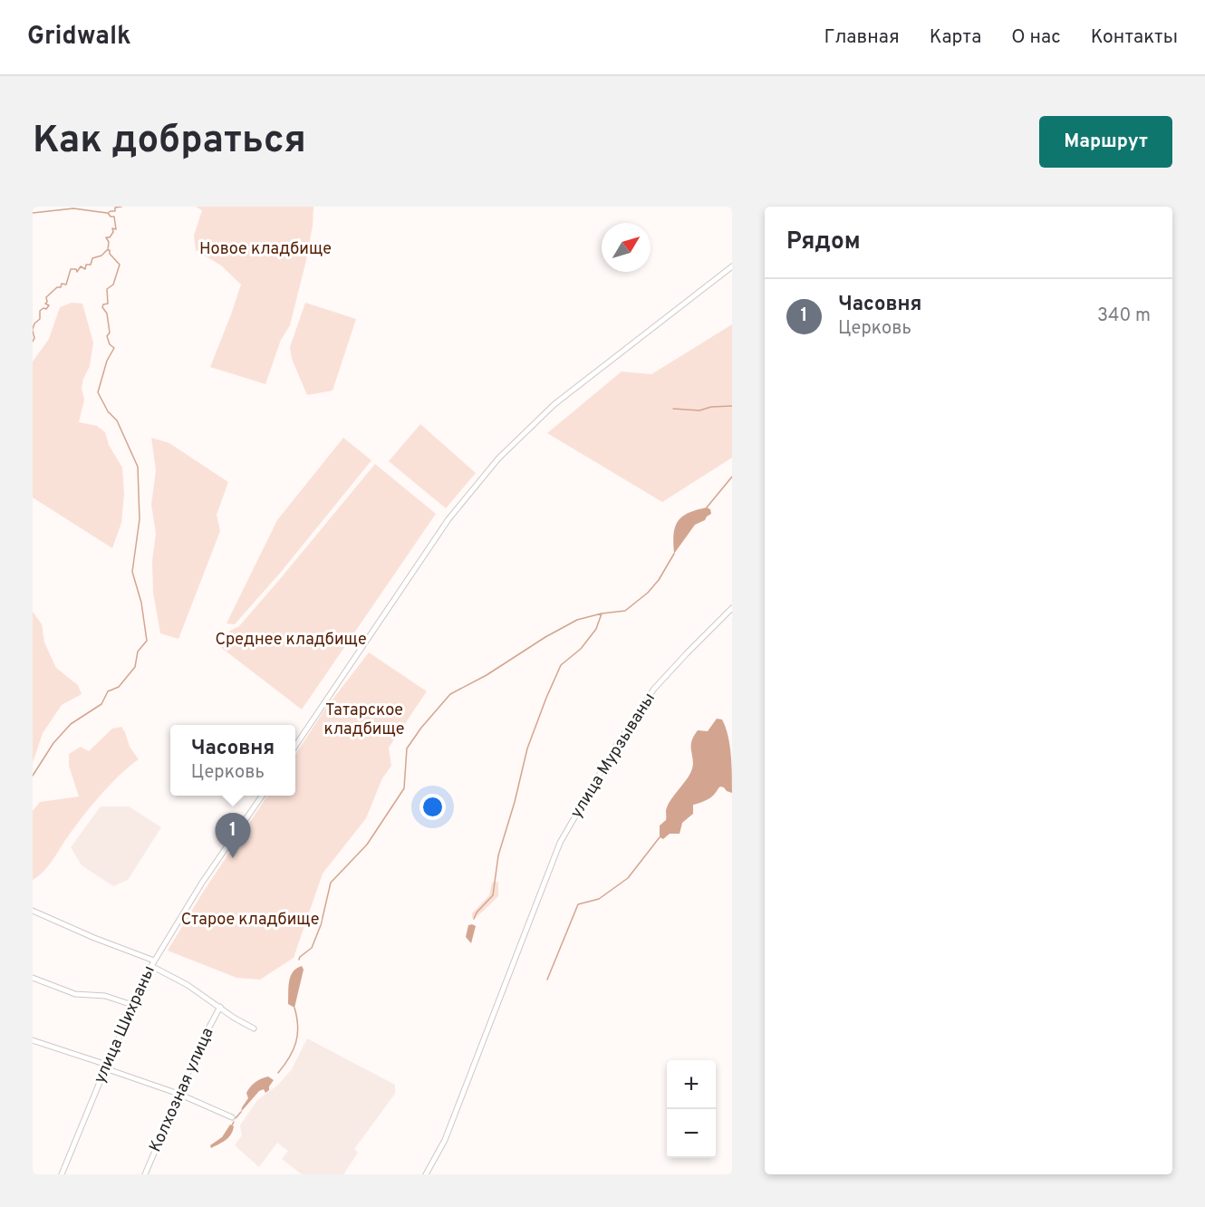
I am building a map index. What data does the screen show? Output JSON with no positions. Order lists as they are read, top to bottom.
{
  "streets": {
    "street": ["улица Мурзываны", "улица Шихраны", "Колхозная улица"]
  },
  "parks": [
    "Новое кладбище",
    "Среднее кладбище",
    "Татарское кладбище",
    "Старое кладбище"
  ],
  "north": "top right",
  "page": {
    "header": "Gridwalk",
    "nav": [
      "Главная",
      "Карта",
      "О нас",
      "Контакты"
    ],
    "buttons": "Маршрут",
    "title": "Как добраться",
    "heading": "Рядом",
    "list": [
      {
        "mark": "1",
        "name": "Часовня",
        "note": "Церковь",
        "value": "340 m"
      }
    ],
    "popup": ["Часовня", "Церковь"],
    "pins": "1",
    "map_buttons": ["+", "−"]
  }
}
